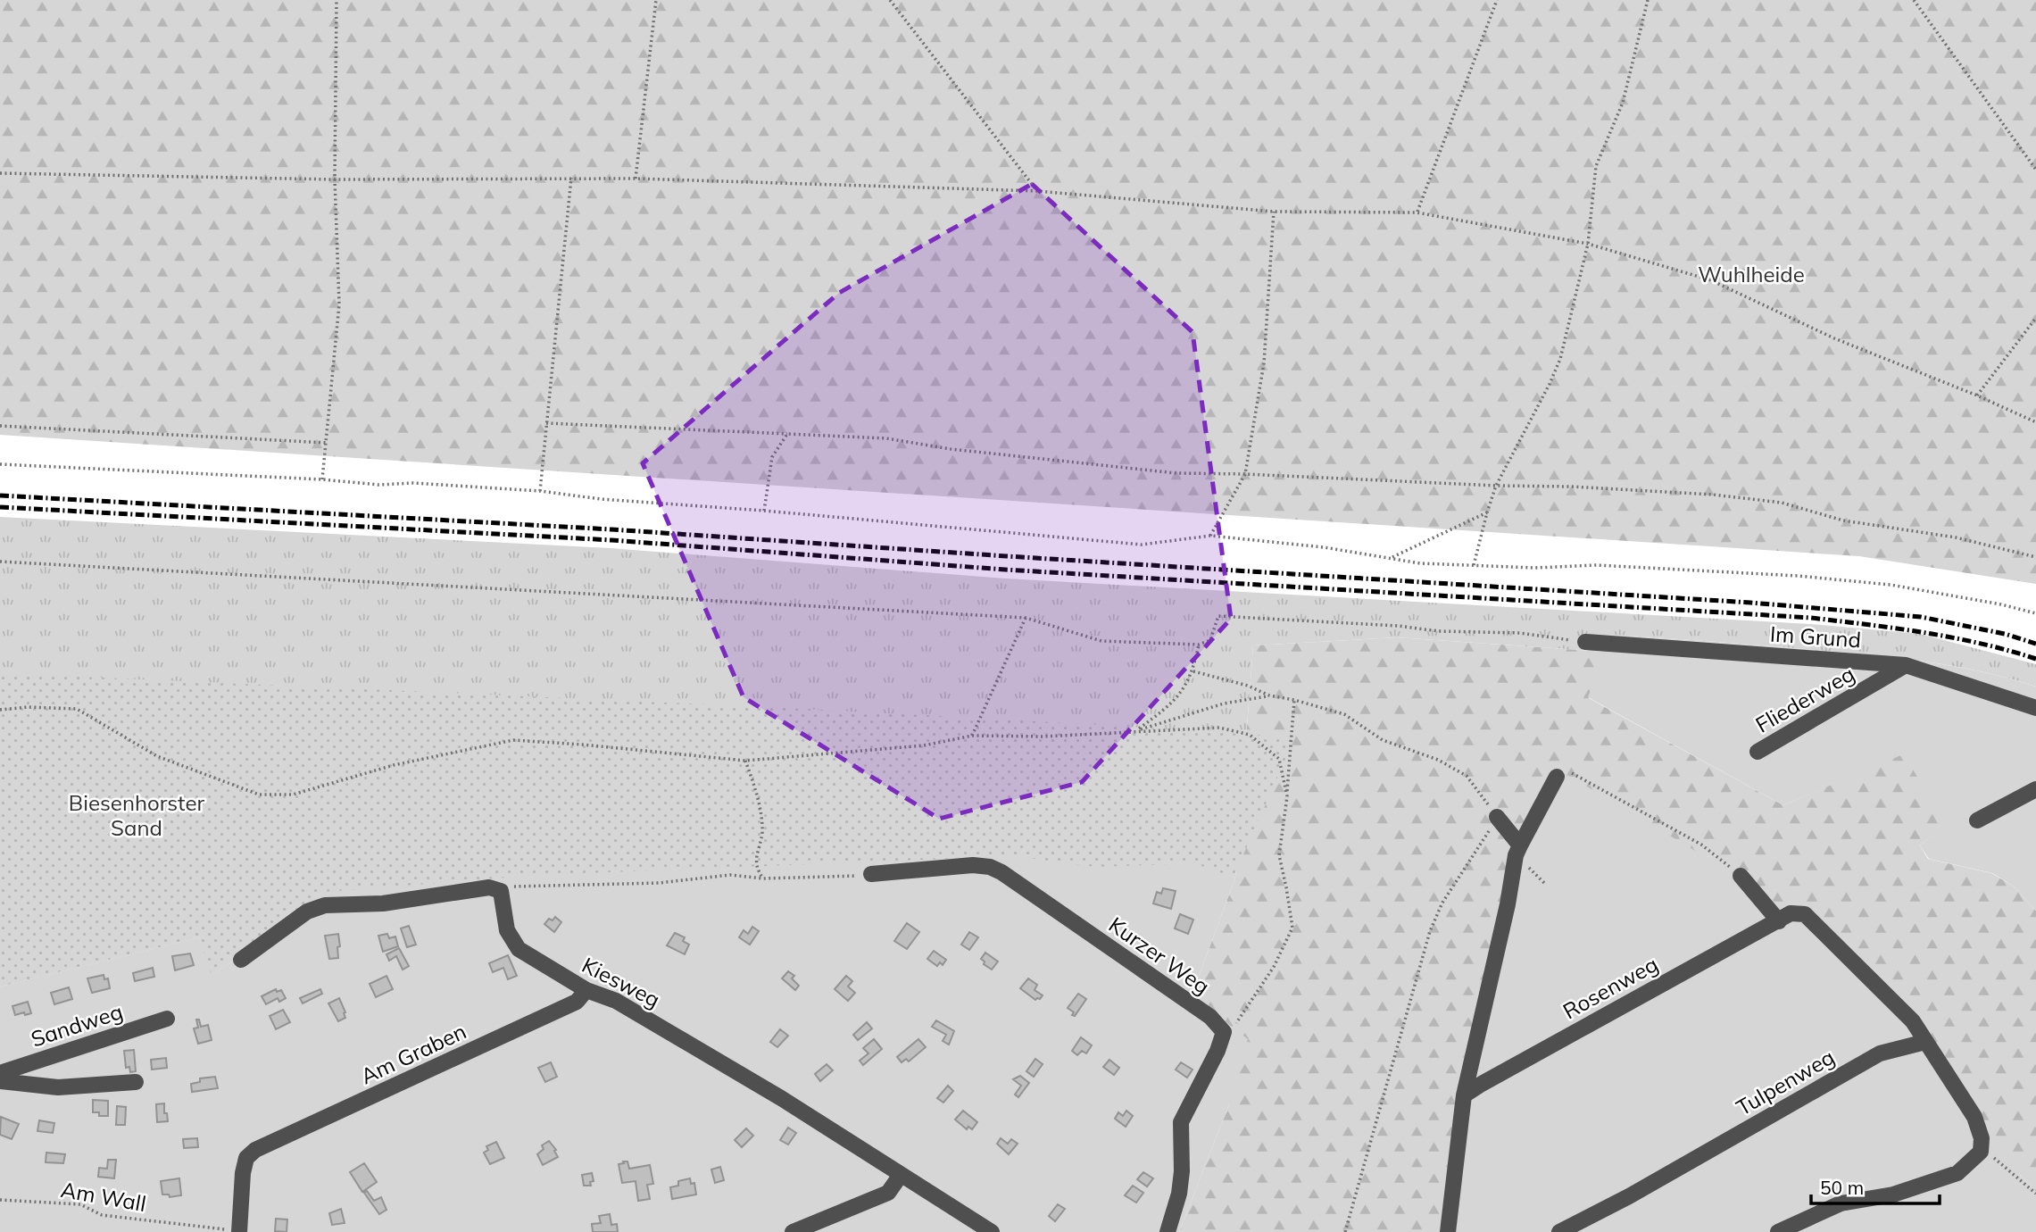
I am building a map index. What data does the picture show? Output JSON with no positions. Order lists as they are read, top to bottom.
{
  "streets": {
    "lane": [
      "Im Grund",
      "Fliederweg",
      "Kurzer Weg",
      "Kiesweg",
      "Rosenweg",
      "Sandweg",
      "Am Graben",
      "Tulpenweg"
    ],
    "path": ["Am Wall"]
  },
  "crossings": [
    ["Im Grund", "Fliederweg"],
    ["Kiesweg", "Am Graben"],
    ["Rosenweg", "Tulpenweg"],
    ["Am Graben", "Am Wall"]
  ],
  "parks": ["Wuhlheide", "Biesenhorster Sand"],
  "scale_bar": "50 m"
}
